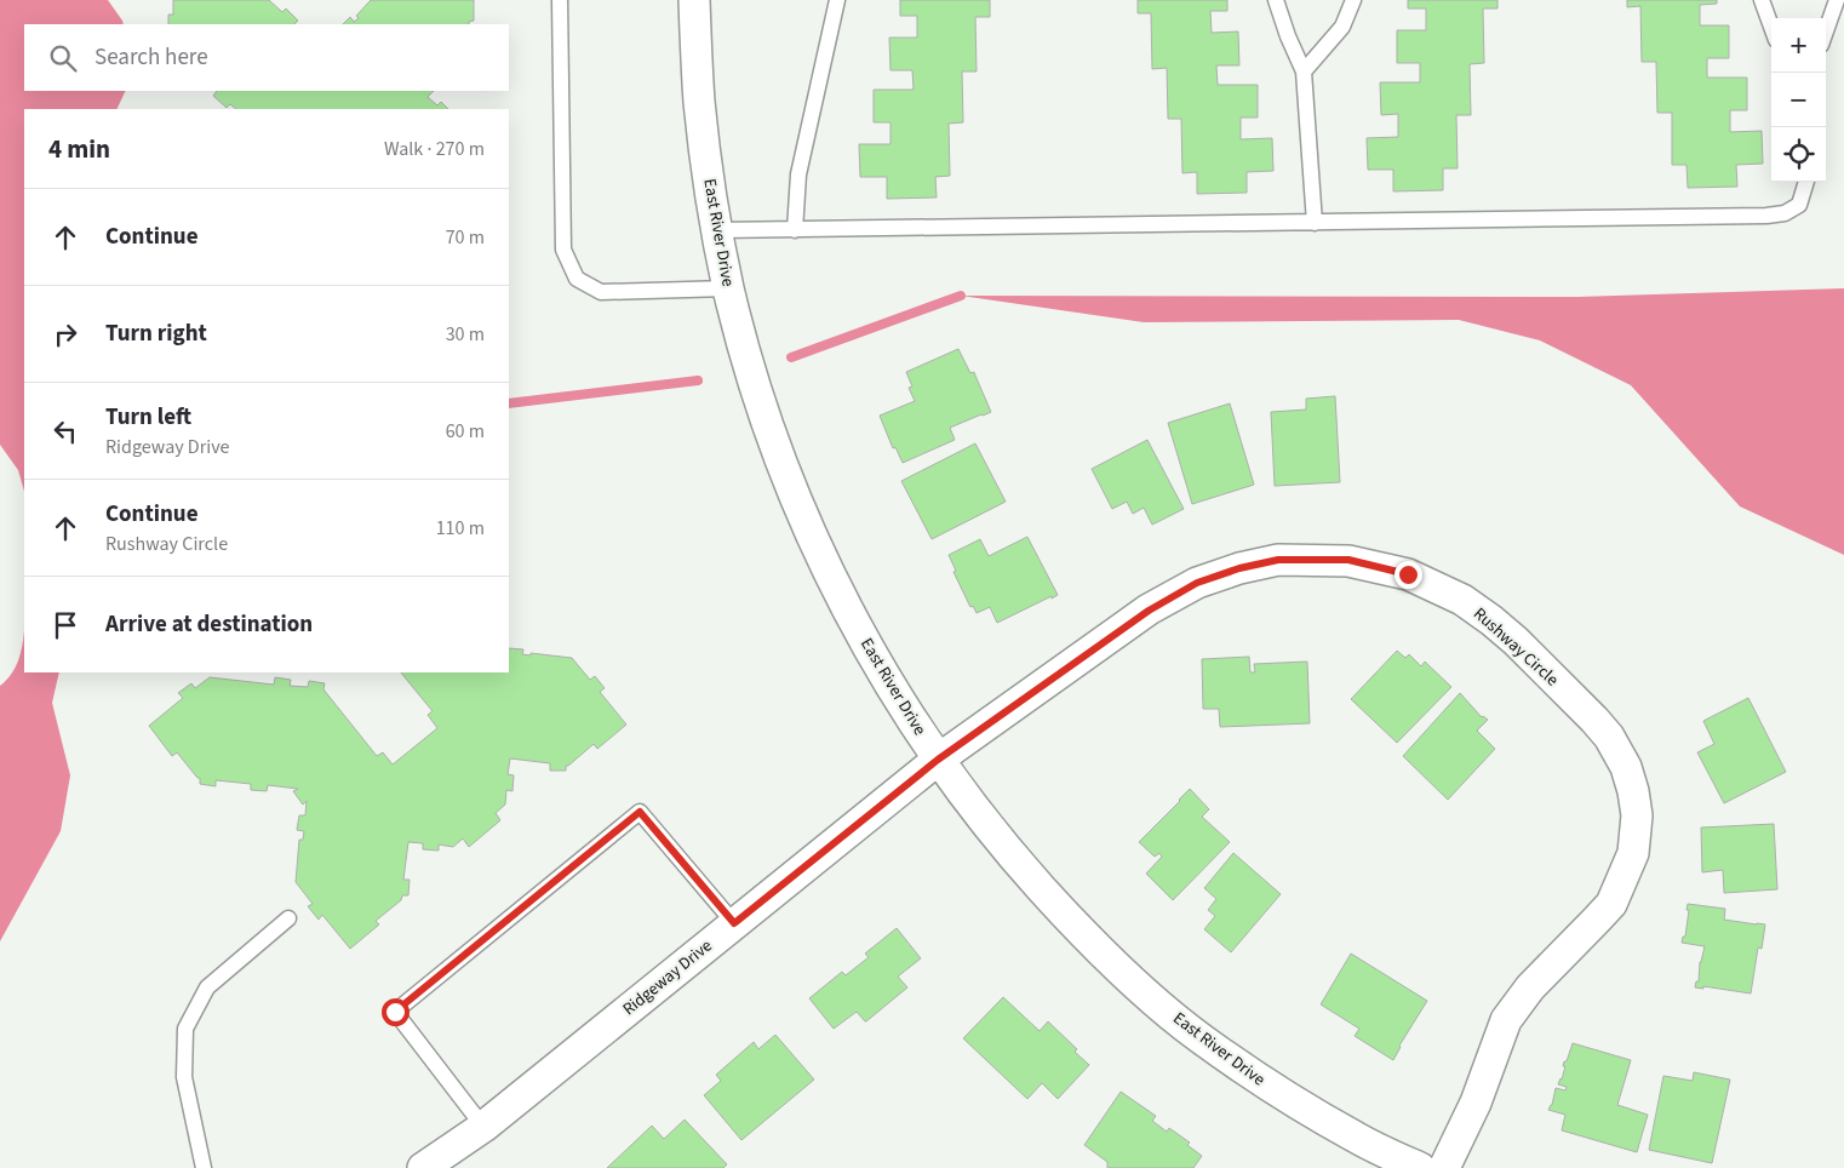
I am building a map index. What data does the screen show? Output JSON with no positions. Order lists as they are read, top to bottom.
{
  "streets": {
    "street": ["East River Drive", "Rushway Circle", "Ridgeway Drive"]
  },
  "crossings": [
    ["East River Drive", "Rushway Circle"],
    ["East River Drive", "Ridgeway Drive"],
    ["Rushway Circle", "Ridgeway Drive"]
  ],
  "page": {
    "map_buttons": ["+", "−"],
    "search": "Search here",
    "heading": ["4 min", "Walk · 270 m"],
    "list": [
      ["Continue", "70 m"],
      ["Turn right", "30 m"],
      ["Turn left", "Ridgeway Drive", "60 m"],
      ["Continue", "Rushway Circle", "110 m"],
      "Arrive at destination"
    ]
  }
}
